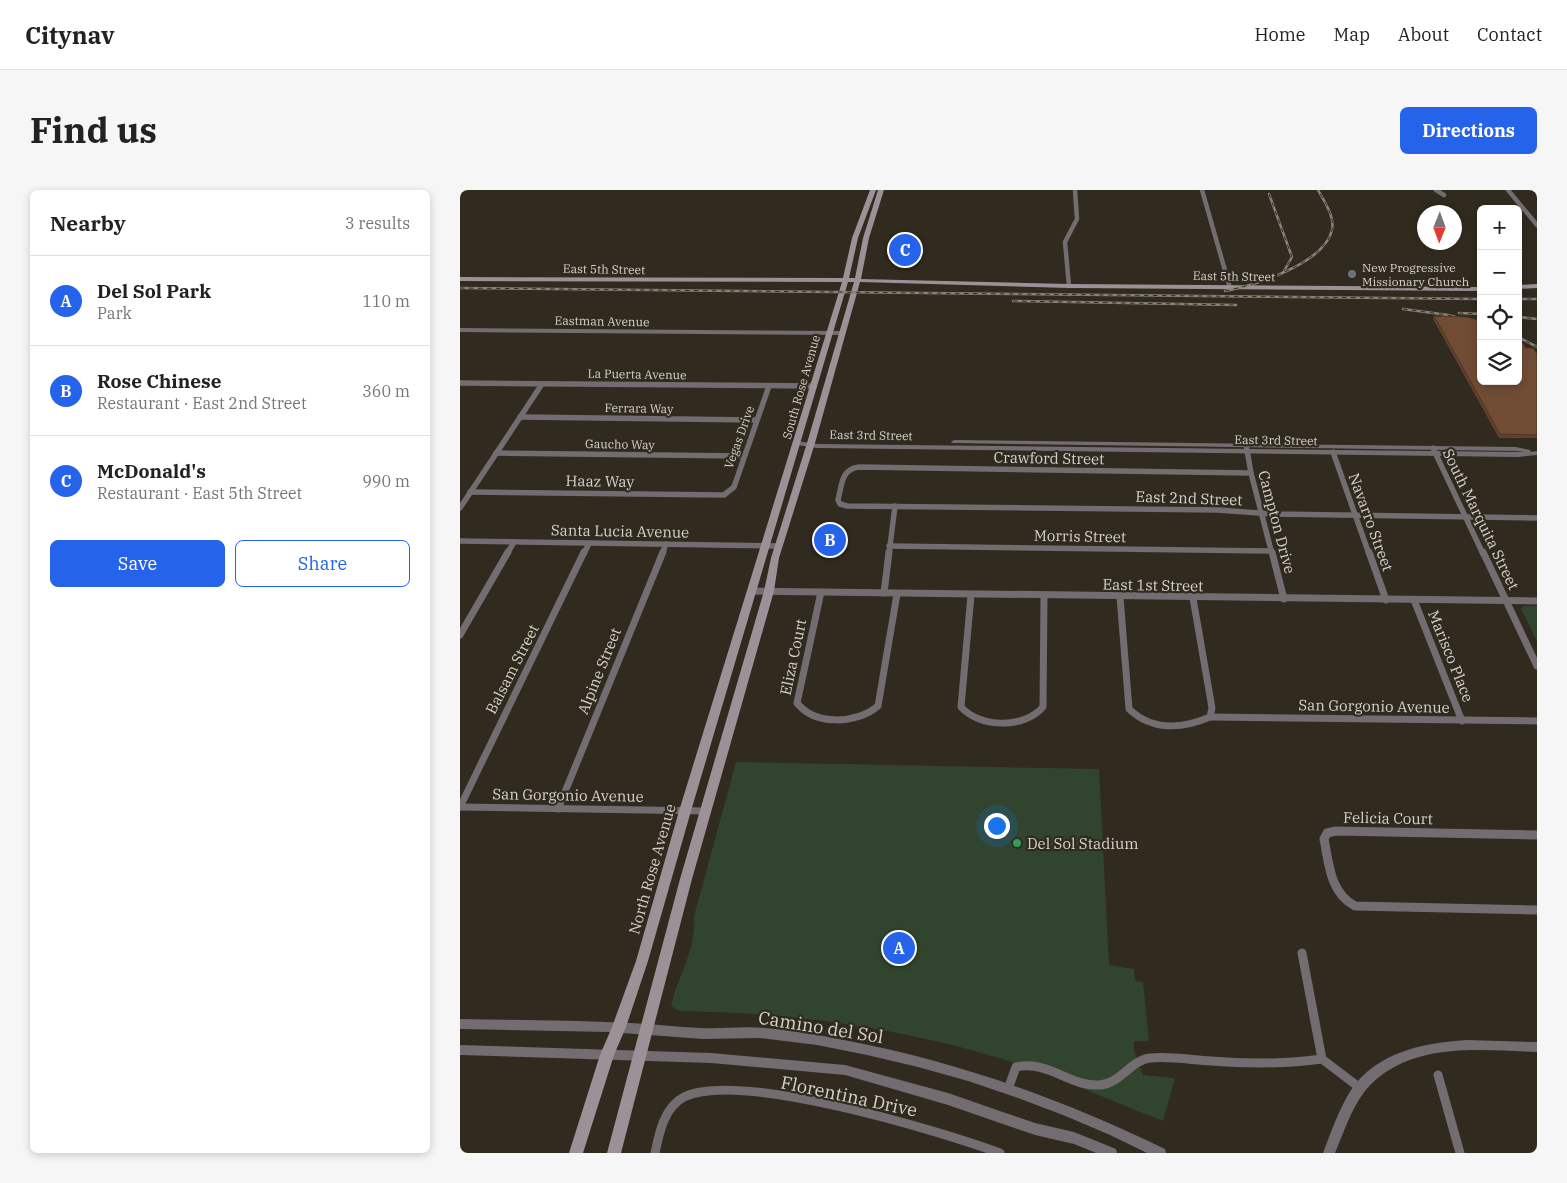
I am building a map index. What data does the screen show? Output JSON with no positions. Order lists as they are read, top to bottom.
{
  "streets": {
    "main road": ["East 5th Street", "South Rose Avenue", "North Rose Avenue"],
    "street": [
      "Eastman Avenue",
      "La Puerta Avenue",
      "Ferrara Way",
      "East 3rd Street",
      "Vegas Drive",
      "Gaucho Way",
      "Crawford Street",
      "Haaz Way",
      "East 2nd Street",
      "South Marquita Street",
      "Campton Drive",
      "Navarro Street",
      "Santa Lucia Avenue",
      "Morris Street",
      "East 1st Street",
      "Marisco Place",
      "Eliza Court",
      "Balsam Street",
      "Alpine Street",
      "San Gorgonio Avenue",
      "Felicia Court",
      "Camino del Sol",
      "Florentina Drive"
    ]
  },
  "crossings": [
    ["East 5th Street", "South Rose Avenue"],
    ["Eastman Avenue", "South Rose Avenue"],
    ["La Puerta Avenue", "South Rose Avenue"],
    ["La Puerta Avenue", "Vegas Drive"],
    ["South Rose Avenue", "East 3rd Street"],
    ["South Rose Avenue", "Santa Lucia Avenue"],
    ["South Rose Avenue", "East 1st Street"],
    ["South Rose Avenue", "North Rose Avenue"],
    ["Ferrara Way", "Vegas Drive"],
    ["East 3rd Street", "South Marquita Street"],
    ["East 3rd Street", "Campton Drive"],
    ["East 3rd Street", "Navarro Street"],
    ["Vegas Drive", "Gaucho Way"],
    ["Vegas Drive", "Haaz Way"],
    ["Crawford Street", "East 2nd Street"],
    ["Crawford Street", "Campton Drive"],
    ["East 2nd Street", "South Marquita Street"],
    ["East 2nd Street", "Campton Drive"],
    ["East 2nd Street", "Navarro Street"],
    ["South Marquita Street", "East 1st Street"],
    ["Campton Drive", "Morris Street"],
    ["Campton Drive", "East 1st Street"],
    ["Navarro Street", "East 1st Street"],
    ["Santa Lucia Avenue", "Balsam Street"],
    ["Santa Lucia Avenue", "Alpine Street"],
    ["East 1st Street", "Marisco Place"],
    ["East 1st Street", "Eliza Court"],
    ["East 1st Street", "North Rose Avenue"],
    ["Marisco Place", "San Gorgonio Avenue"],
    ["Balsam Street", "San Gorgonio Avenue"],
    ["Alpine Street", "San Gorgonio Avenue"],
    ["San Gorgonio Avenue", "North Rose Avenue"],
    ["North Rose Avenue", "Camino del Sol"]
  ],
  "places": ["New Progressive Missionary Church", "Del Sol Stadium"],
  "north": "bottom",
  "page": {
    "header": "Citynav",
    "nav": [
      "Home",
      "Map",
      "About",
      "Contact"
    ],
    "title": "Find us",
    "buttons": [
      "Directions",
      ["Save", "Share"]
    ],
    "heading": ["Nearby", "3 results"],
    "map_buttons": ["+", "−"],
    "pins": ["C", "B", "A"],
    "list": [
      {
        "mark": "A",
        "name": "Del Sol Park",
        "note": "Park",
        "value": "110 m"
      },
      {
        "mark": "B",
        "name": "Rose Chinese",
        "note": "Restaurant · East 2nd Street",
        "value": "360 m"
      },
      {
        "mark": "C",
        "name": "McDonald's",
        "note": "Restaurant · East 5th Street",
        "value": "990 m"
      }
    ]
  }
}
